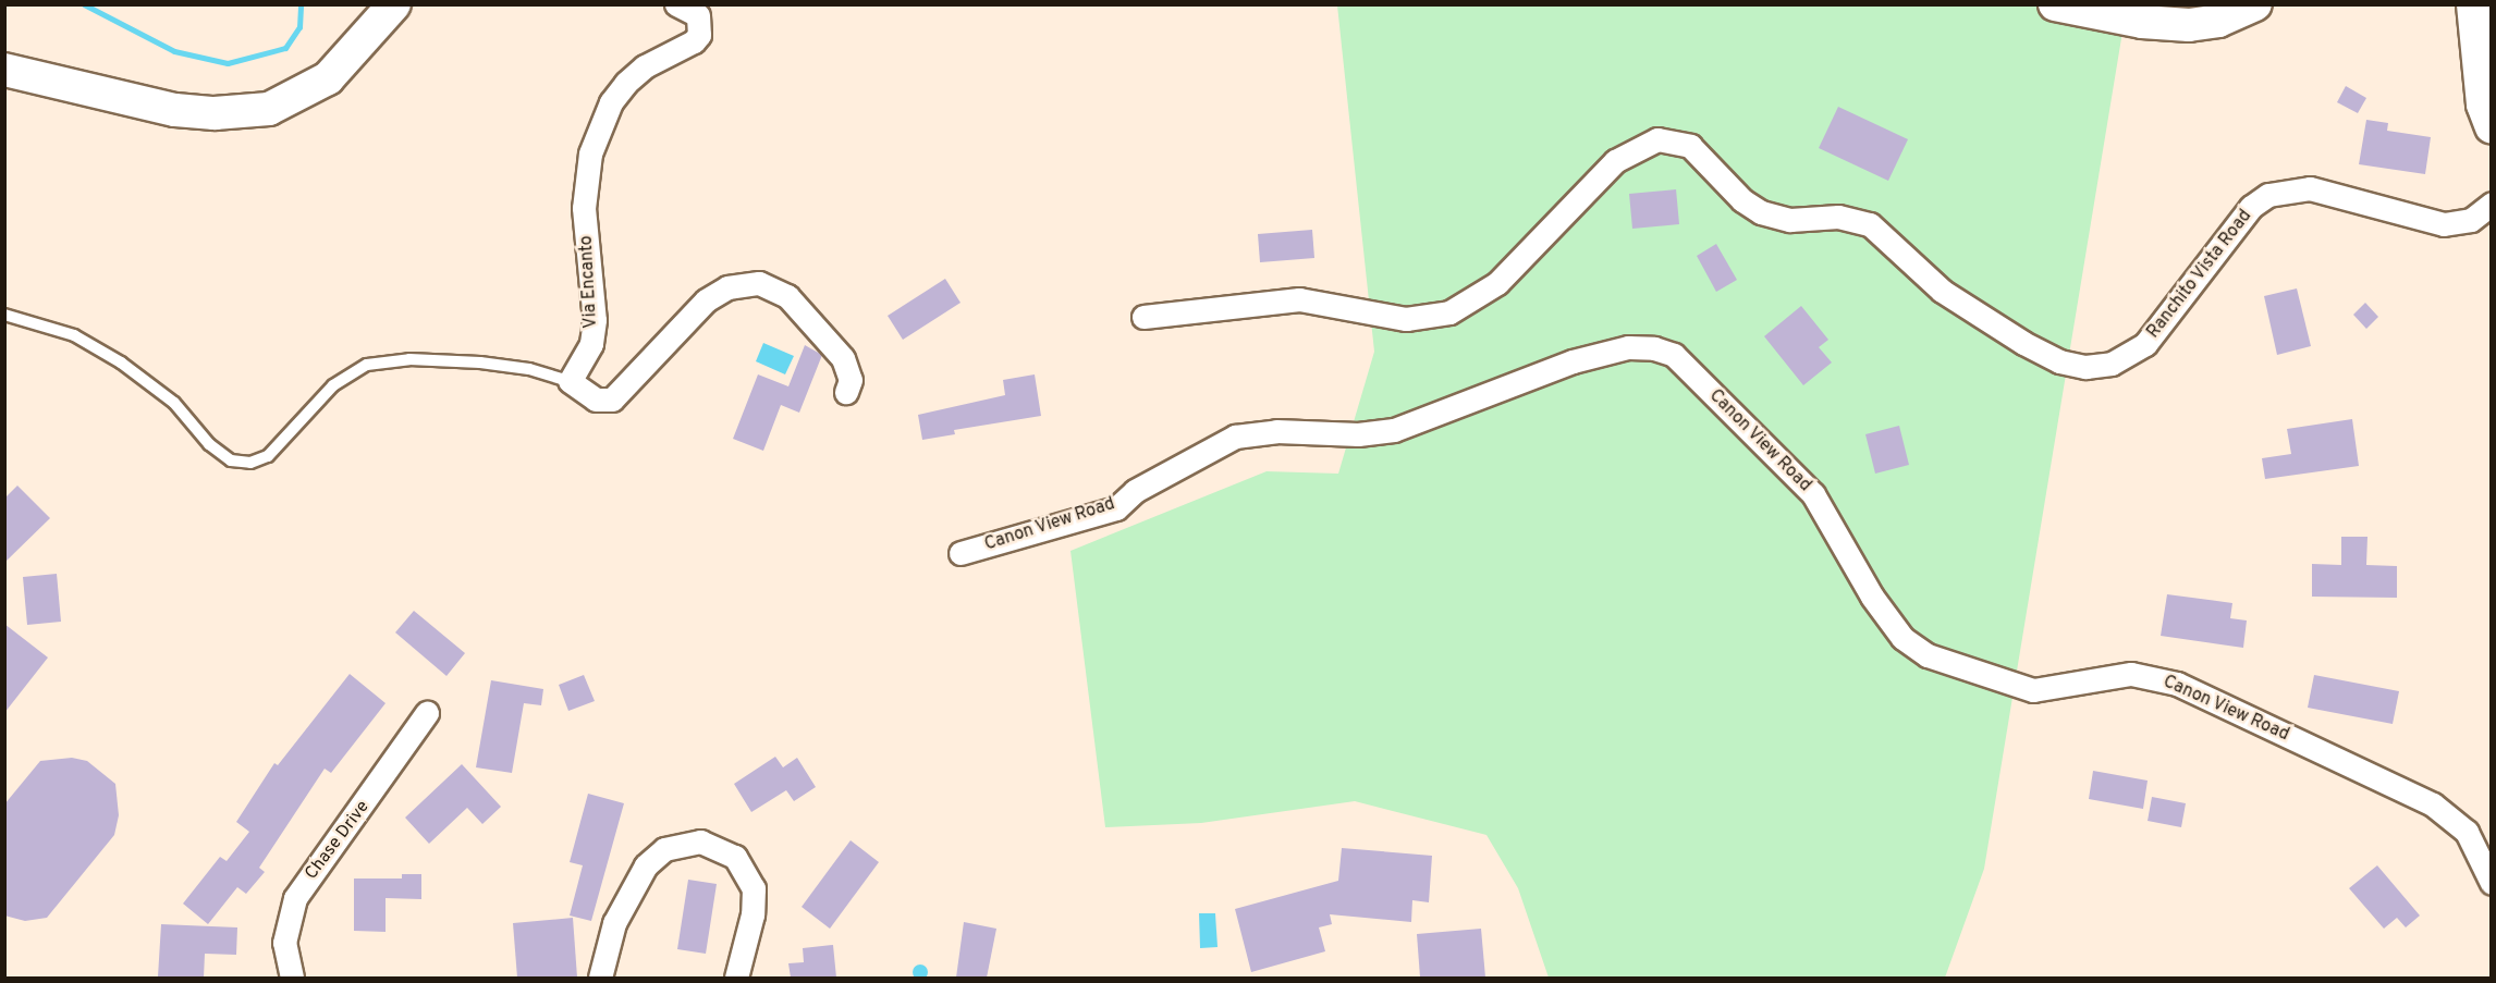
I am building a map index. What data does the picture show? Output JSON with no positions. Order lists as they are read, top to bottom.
{
  "streets": {
    "street": [
      "Ranchito Vista Road",
      "Via Encanto",
      "Canon View Road",
      "Chase Drive"
    ]
  }
}
